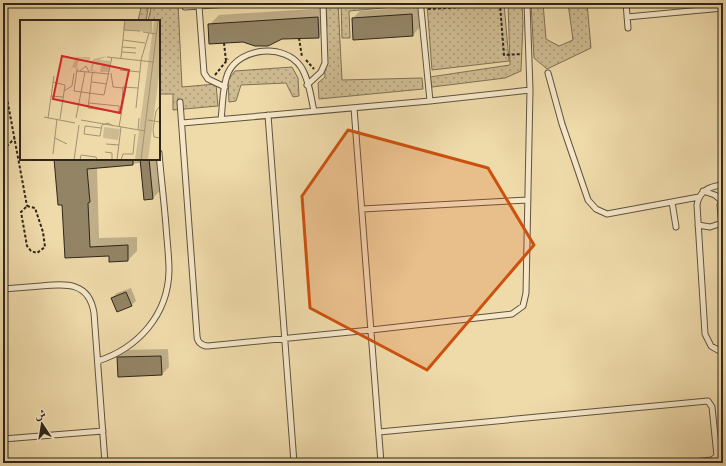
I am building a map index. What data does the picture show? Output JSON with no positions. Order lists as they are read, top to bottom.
{
  "north": "top"
}
